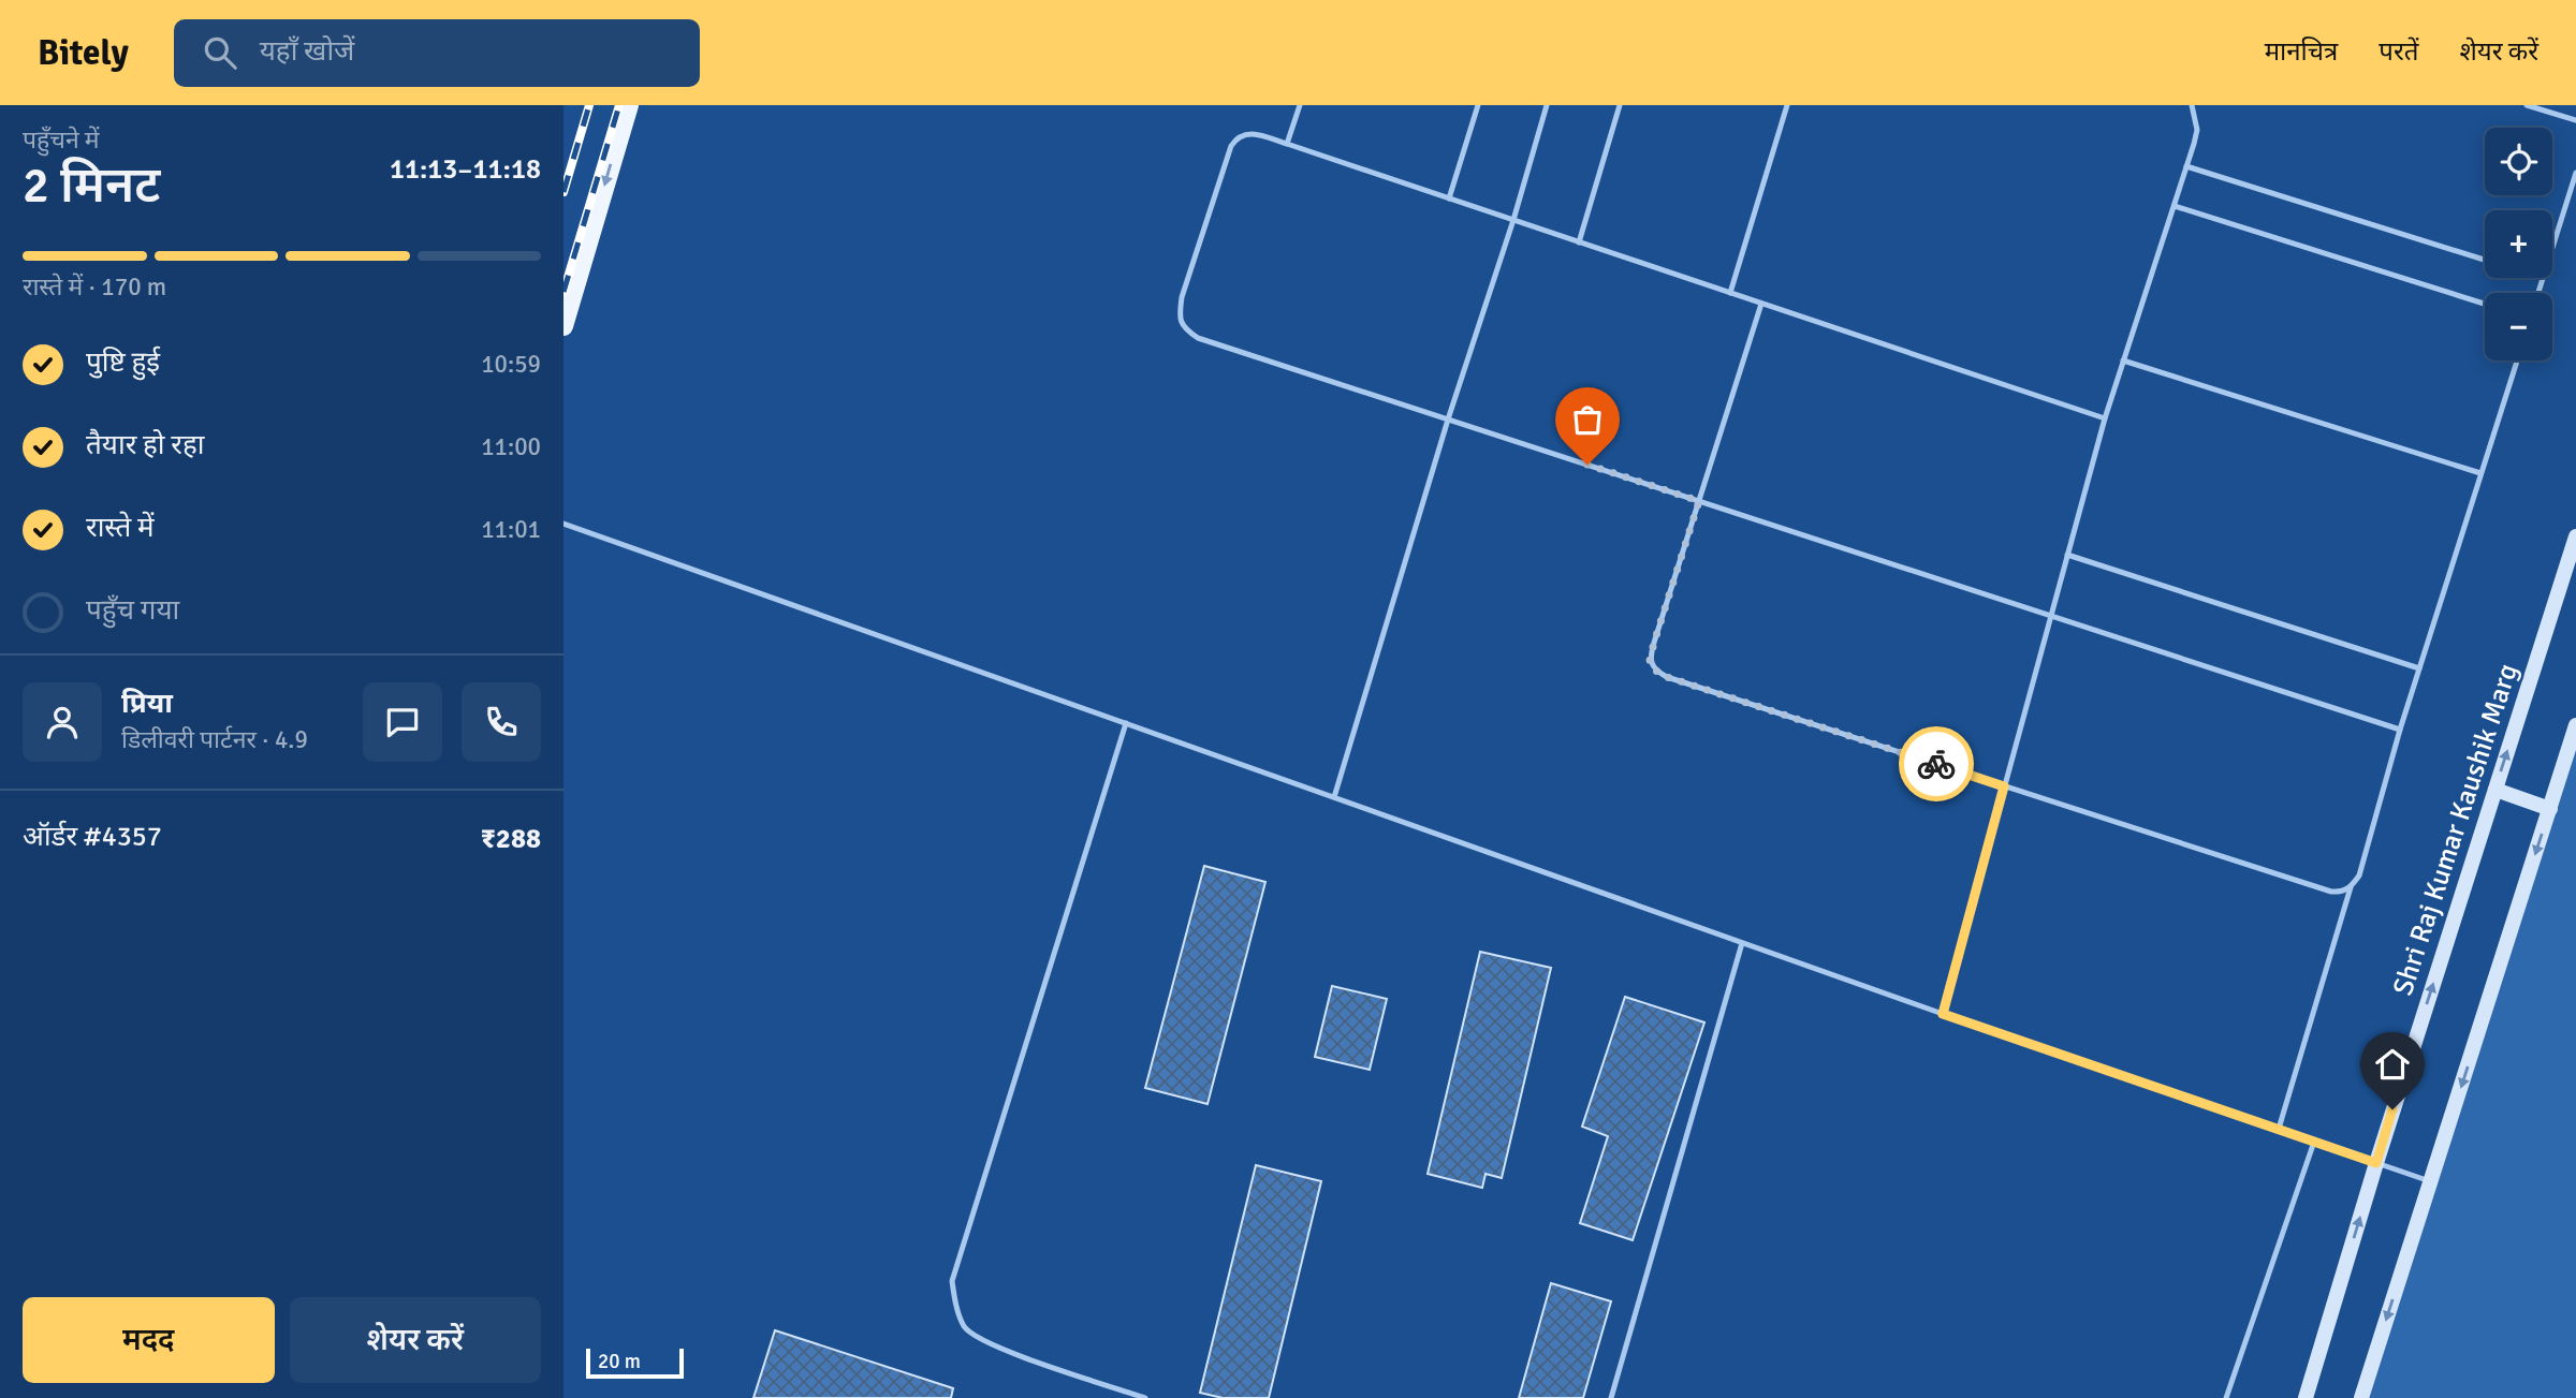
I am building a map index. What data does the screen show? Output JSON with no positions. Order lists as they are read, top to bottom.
{
  "streets": {
    "street": ["Shri Raj Kumar Kaushik Marg"]
  },
  "scale_bar": "20 m",
  "page": {
    "header": "Bitely",
    "search": "यहाँ खोजें",
    "nav": ["मानचित्र", "परतें", "शेयर करें"],
    "heading": ["2 मिनट", "पहुँचने में", "11:13–11:18"],
    "panel": [
      "प्रिया",
      "डिलीवरी पार्टनर · 4.9",
      "ऑर्डर #4357",
      "₹288"
    ],
    "map_buttons": ["+", "−"],
    "bar": "रास्ते में · 170 m",
    "list": [
      ["पुष्टि हुई", "10:59"],
      ["तैयार हो रहा", "11:00"],
      ["रास्ते में", "11:01"],
      "पहुँच गया"
    ],
    "buttons": ["मदद", "शेयर करें"],
    "scale": "20 m"
  }
}
